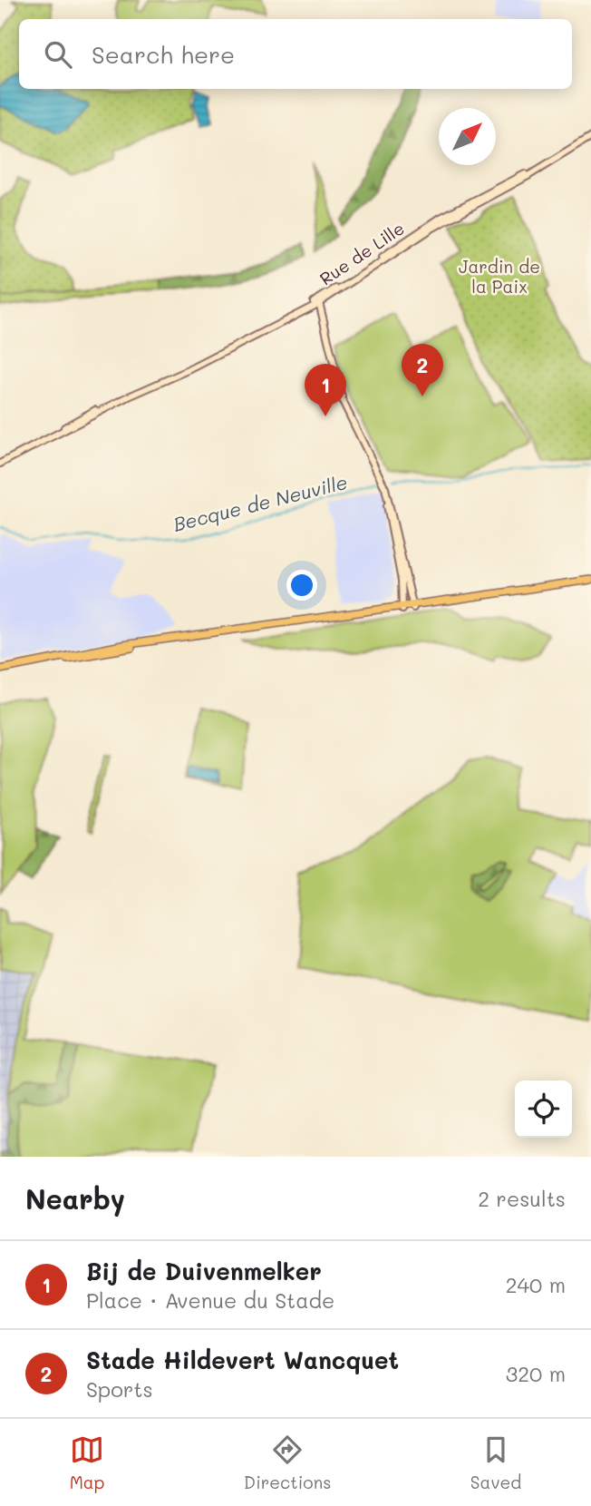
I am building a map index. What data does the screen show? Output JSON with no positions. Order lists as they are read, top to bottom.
{
  "streets": {
    "main road": ["Rue de Lille"]
  },
  "water": ["Becque de Neuville"],
  "parks": ["Jardin de la Paix"],
  "north": "top right",
  "page": {
    "search": "Search here",
    "pins": ["2", "1"],
    "heading": ["Nearby", "2 results"],
    "list": [
      {
        "mark": "1",
        "name": "Bij de Duivenmelker",
        "note": "Place · Avenue du Stade",
        "value": "240 m"
      },
      {
        "mark": "2",
        "name": "Stade Hildevert Wancquet",
        "note": "Sports",
        "value": "320 m"
      }
    ],
    "nav": ["Map", "Directions", "Saved"]
  }
}
